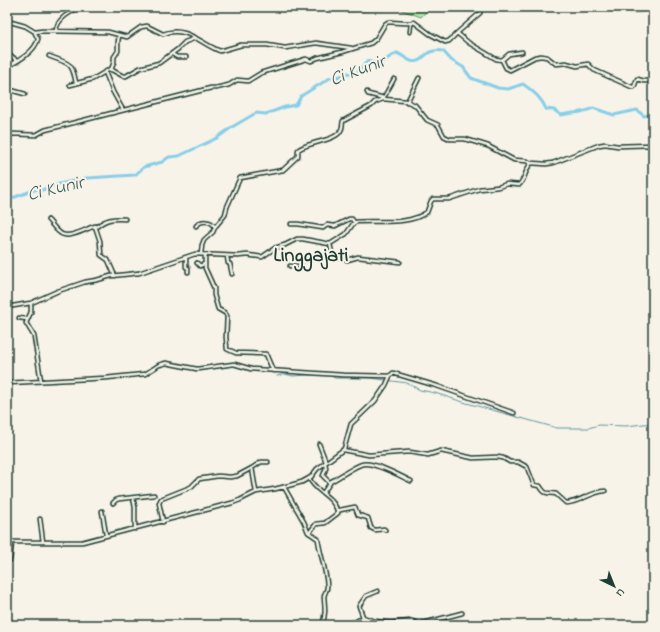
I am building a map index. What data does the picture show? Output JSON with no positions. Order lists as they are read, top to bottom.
{
  "districts": ["Linggajati"],
  "water": ["Ci Kunir"],
  "north": "bottom right"
}
